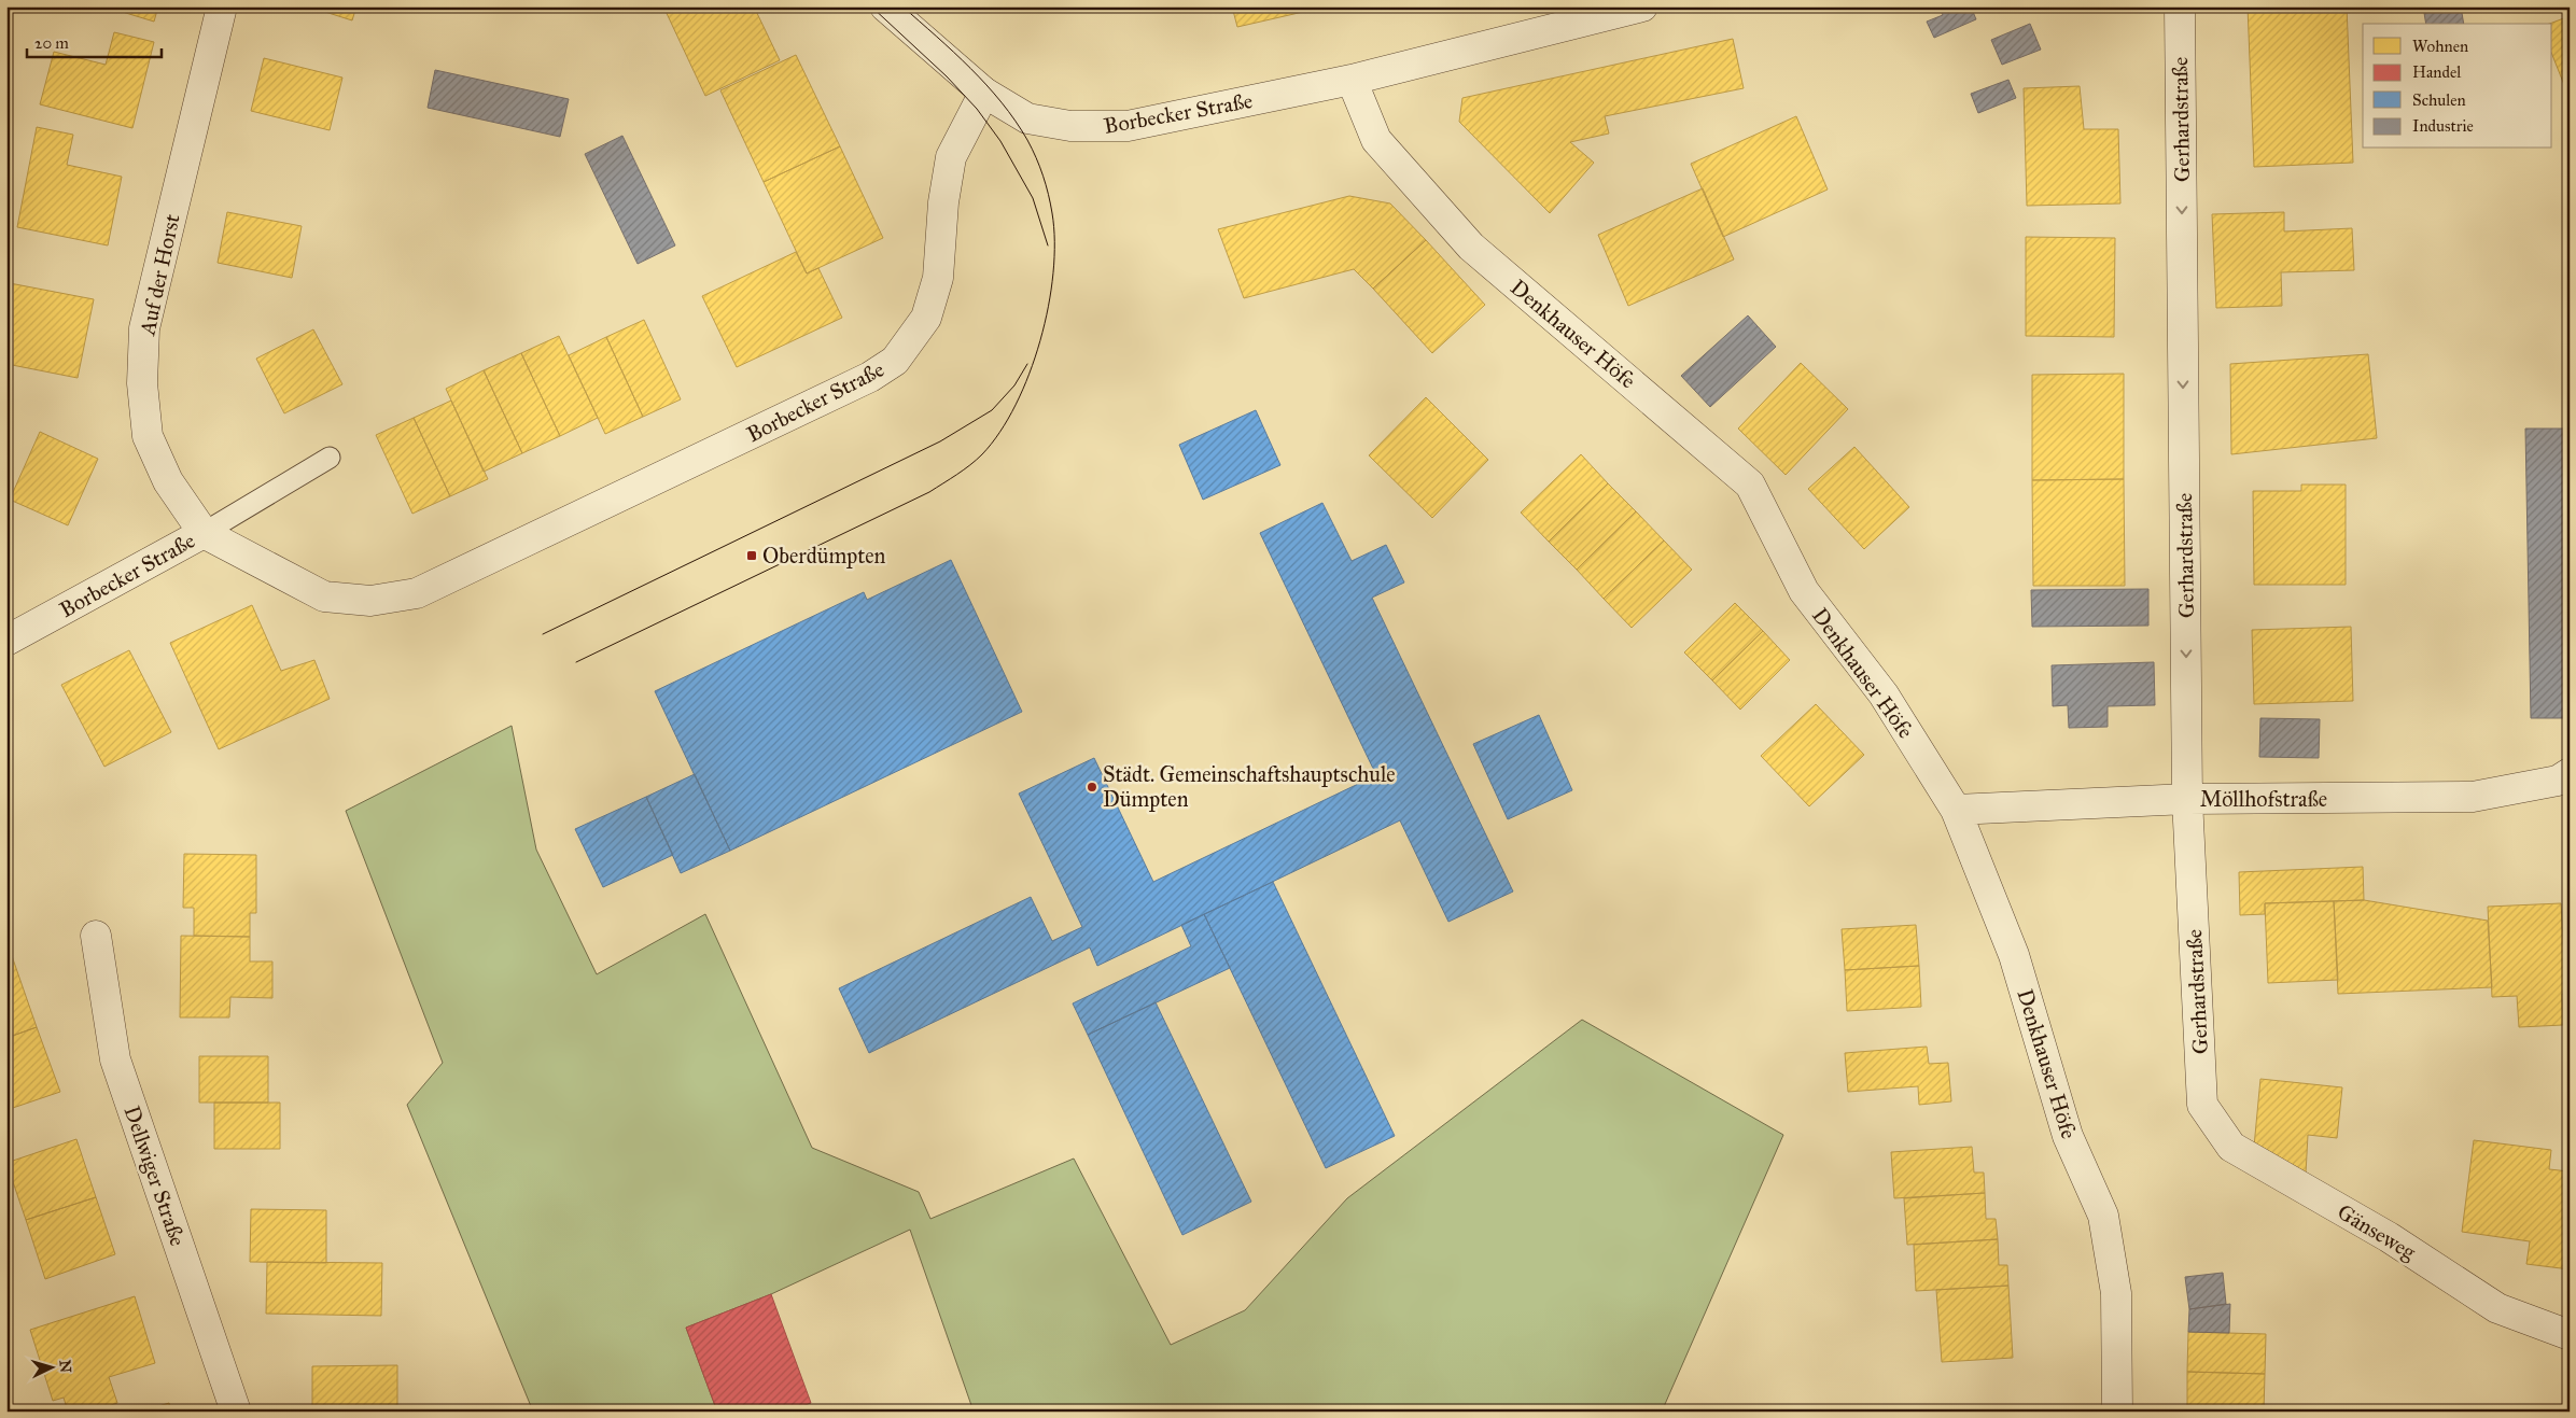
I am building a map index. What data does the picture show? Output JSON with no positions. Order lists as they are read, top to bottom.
{
  "streets": {
    "street": [
      "Borbecker Straße",
      "Gerhardstraße",
      "Auf der Horst",
      "Denkhauser Höfe",
      "Möllhofstraße",
      "Dellwiger Straße",
      "Gänseweg"
    ]
  },
  "crossings": [
    ["Borbecker Straße", "Auf der Horst"],
    ["Borbecker Straße", "Denkhauser Höfe"],
    ["Gerhardstraße", "Möllhofstraße"],
    ["Gerhardstraße", "Gänseweg"],
    ["Denkhauser Höfe", "Möllhofstraße"]
  ],
  "one_way": ["Gerhardstraße"],
  "places": {
    "transit": ["Oberdümpten"],
    "other": ["Städt. Gemeinschaftshauptschule Dümpten"]
  },
  "legend": [
    "Wohnen",
    "Handel",
    "Schulen",
    "Industrie"
  ],
  "scale_bar": "20 m",
  "north": "right"
}
